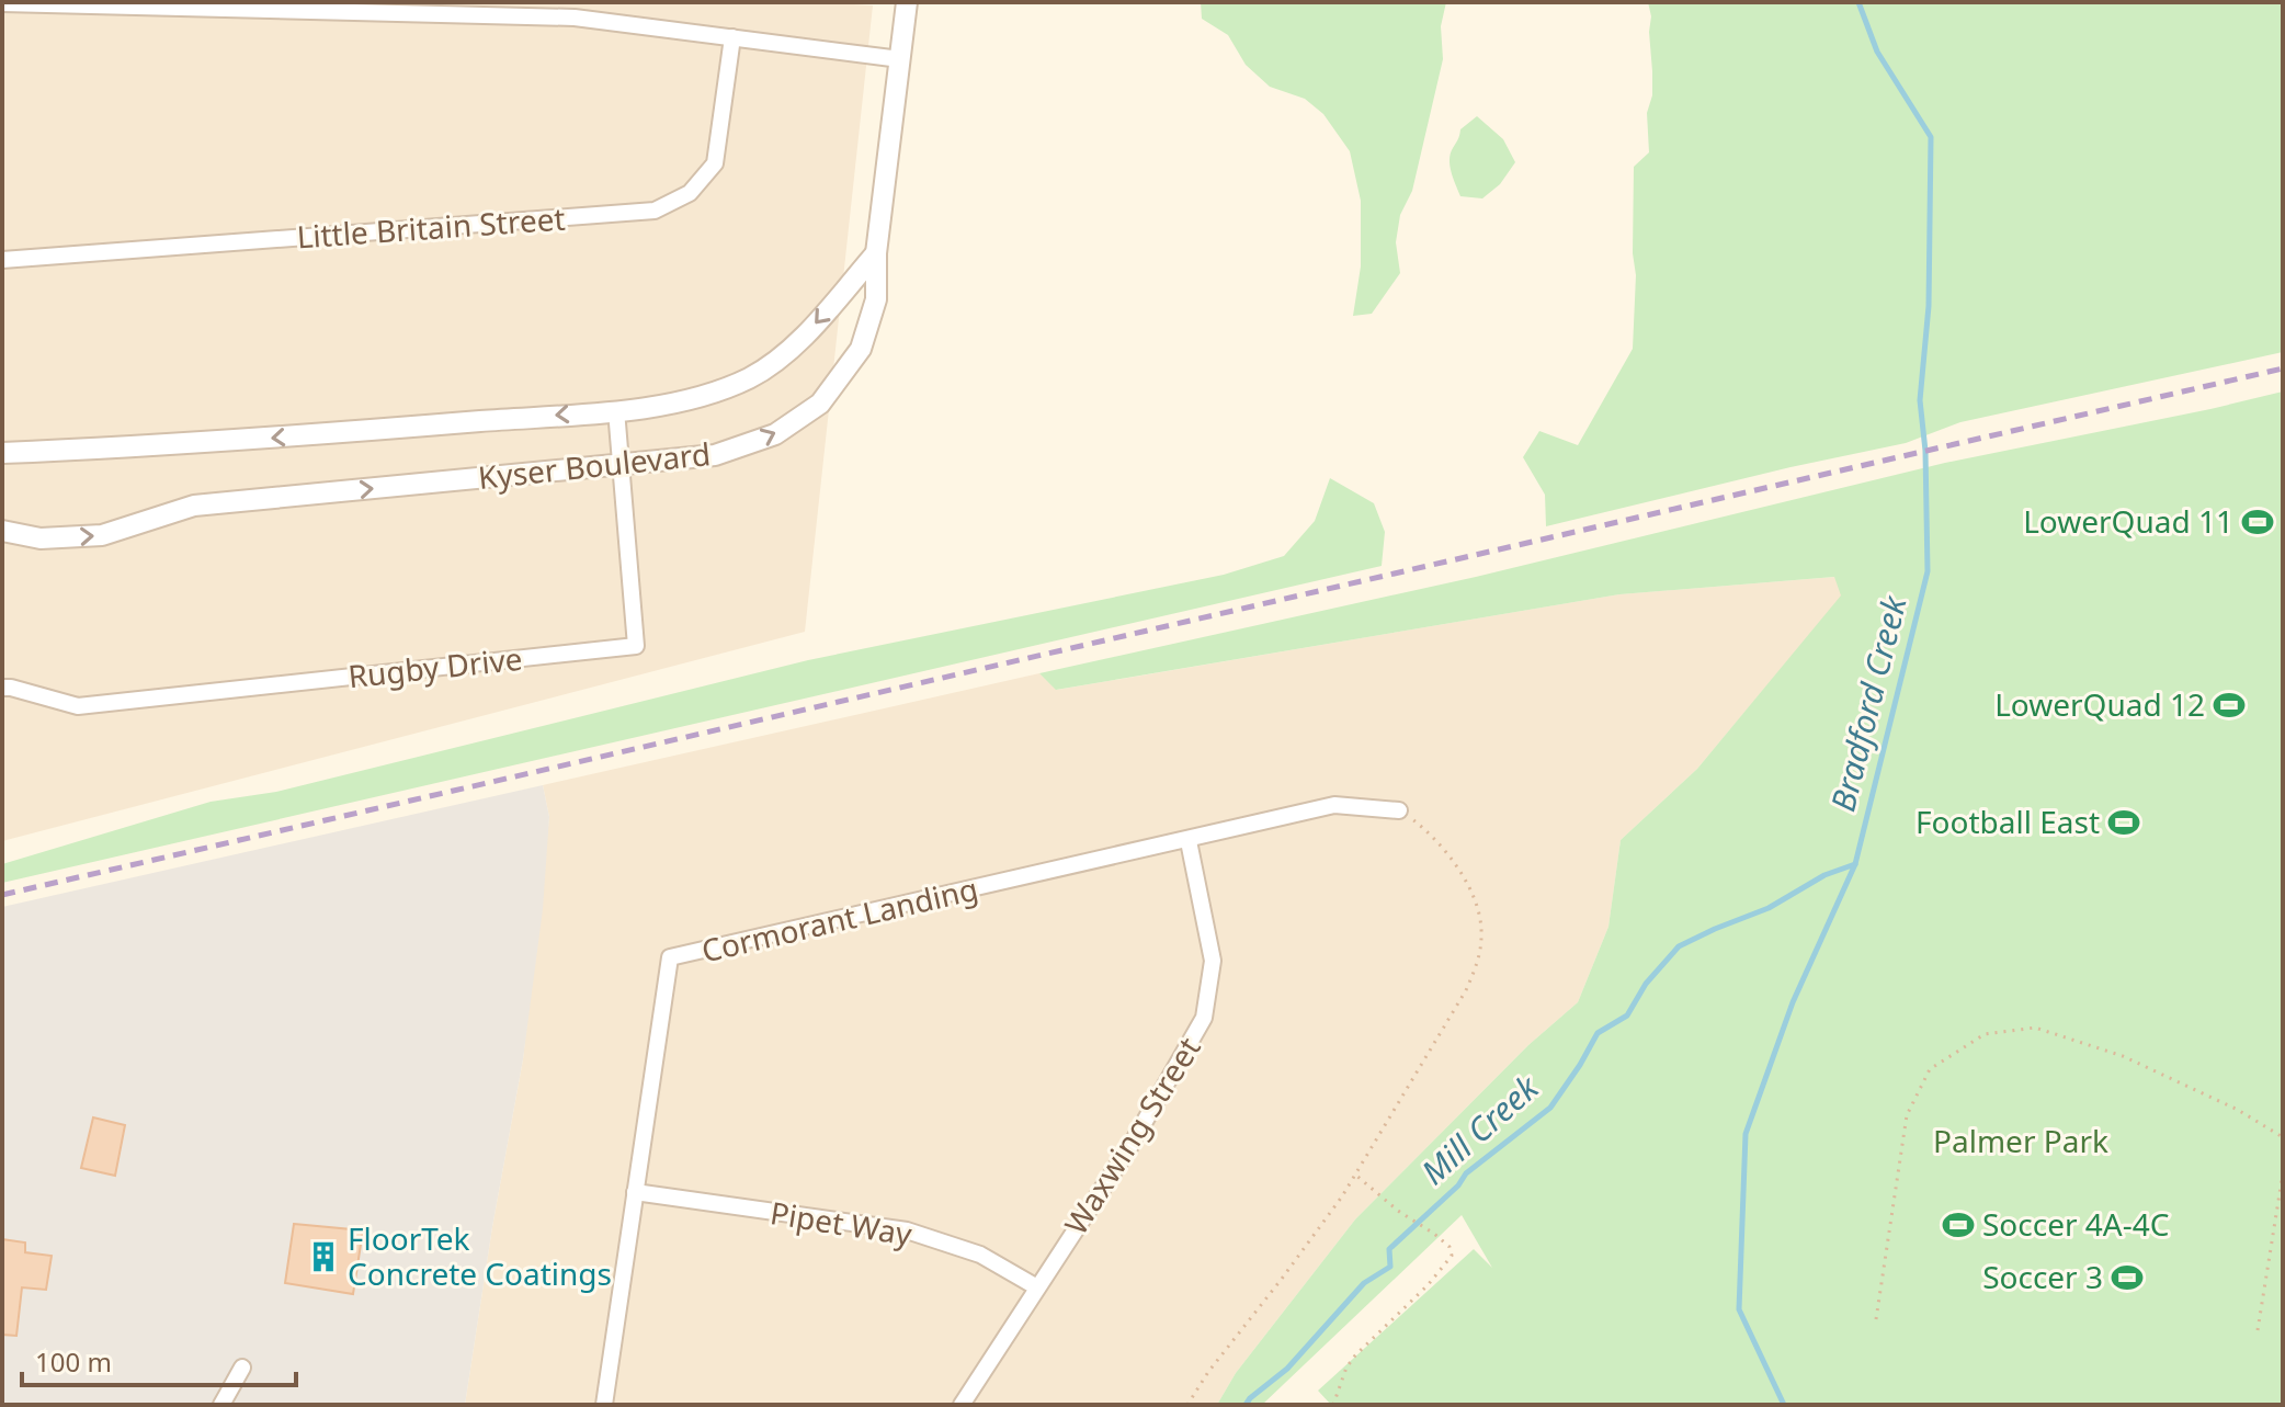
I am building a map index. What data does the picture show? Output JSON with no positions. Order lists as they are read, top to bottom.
{
  "streets": {
    "street": [
      "Little Britain Street",
      "Kyser Boulevard",
      "Rugby Drive",
      "Cormorant Landing",
      "Waxwing Street",
      "Pipet Way"
    ]
  },
  "crossings": [
    ["Kyser Boulevard", "Rugby Drive"],
    ["Cormorant Landing", "Waxwing Street"],
    ["Cormorant Landing", "Pipet Way"],
    ["Waxwing Street", "Pipet Way"]
  ],
  "water": ["Bradford Creek", "Mill Creek"],
  "parks": ["Palmer Park"],
  "places": {
    "sports": [
      "LowerQuad 11",
      "LowerQuad 12",
      "Football East",
      "Soccer 4A-4C",
      "Soccer 3"
    ],
    "building": ["FloorTek Concrete Coatings"]
  },
  "scale_bar": "100 m"
}
